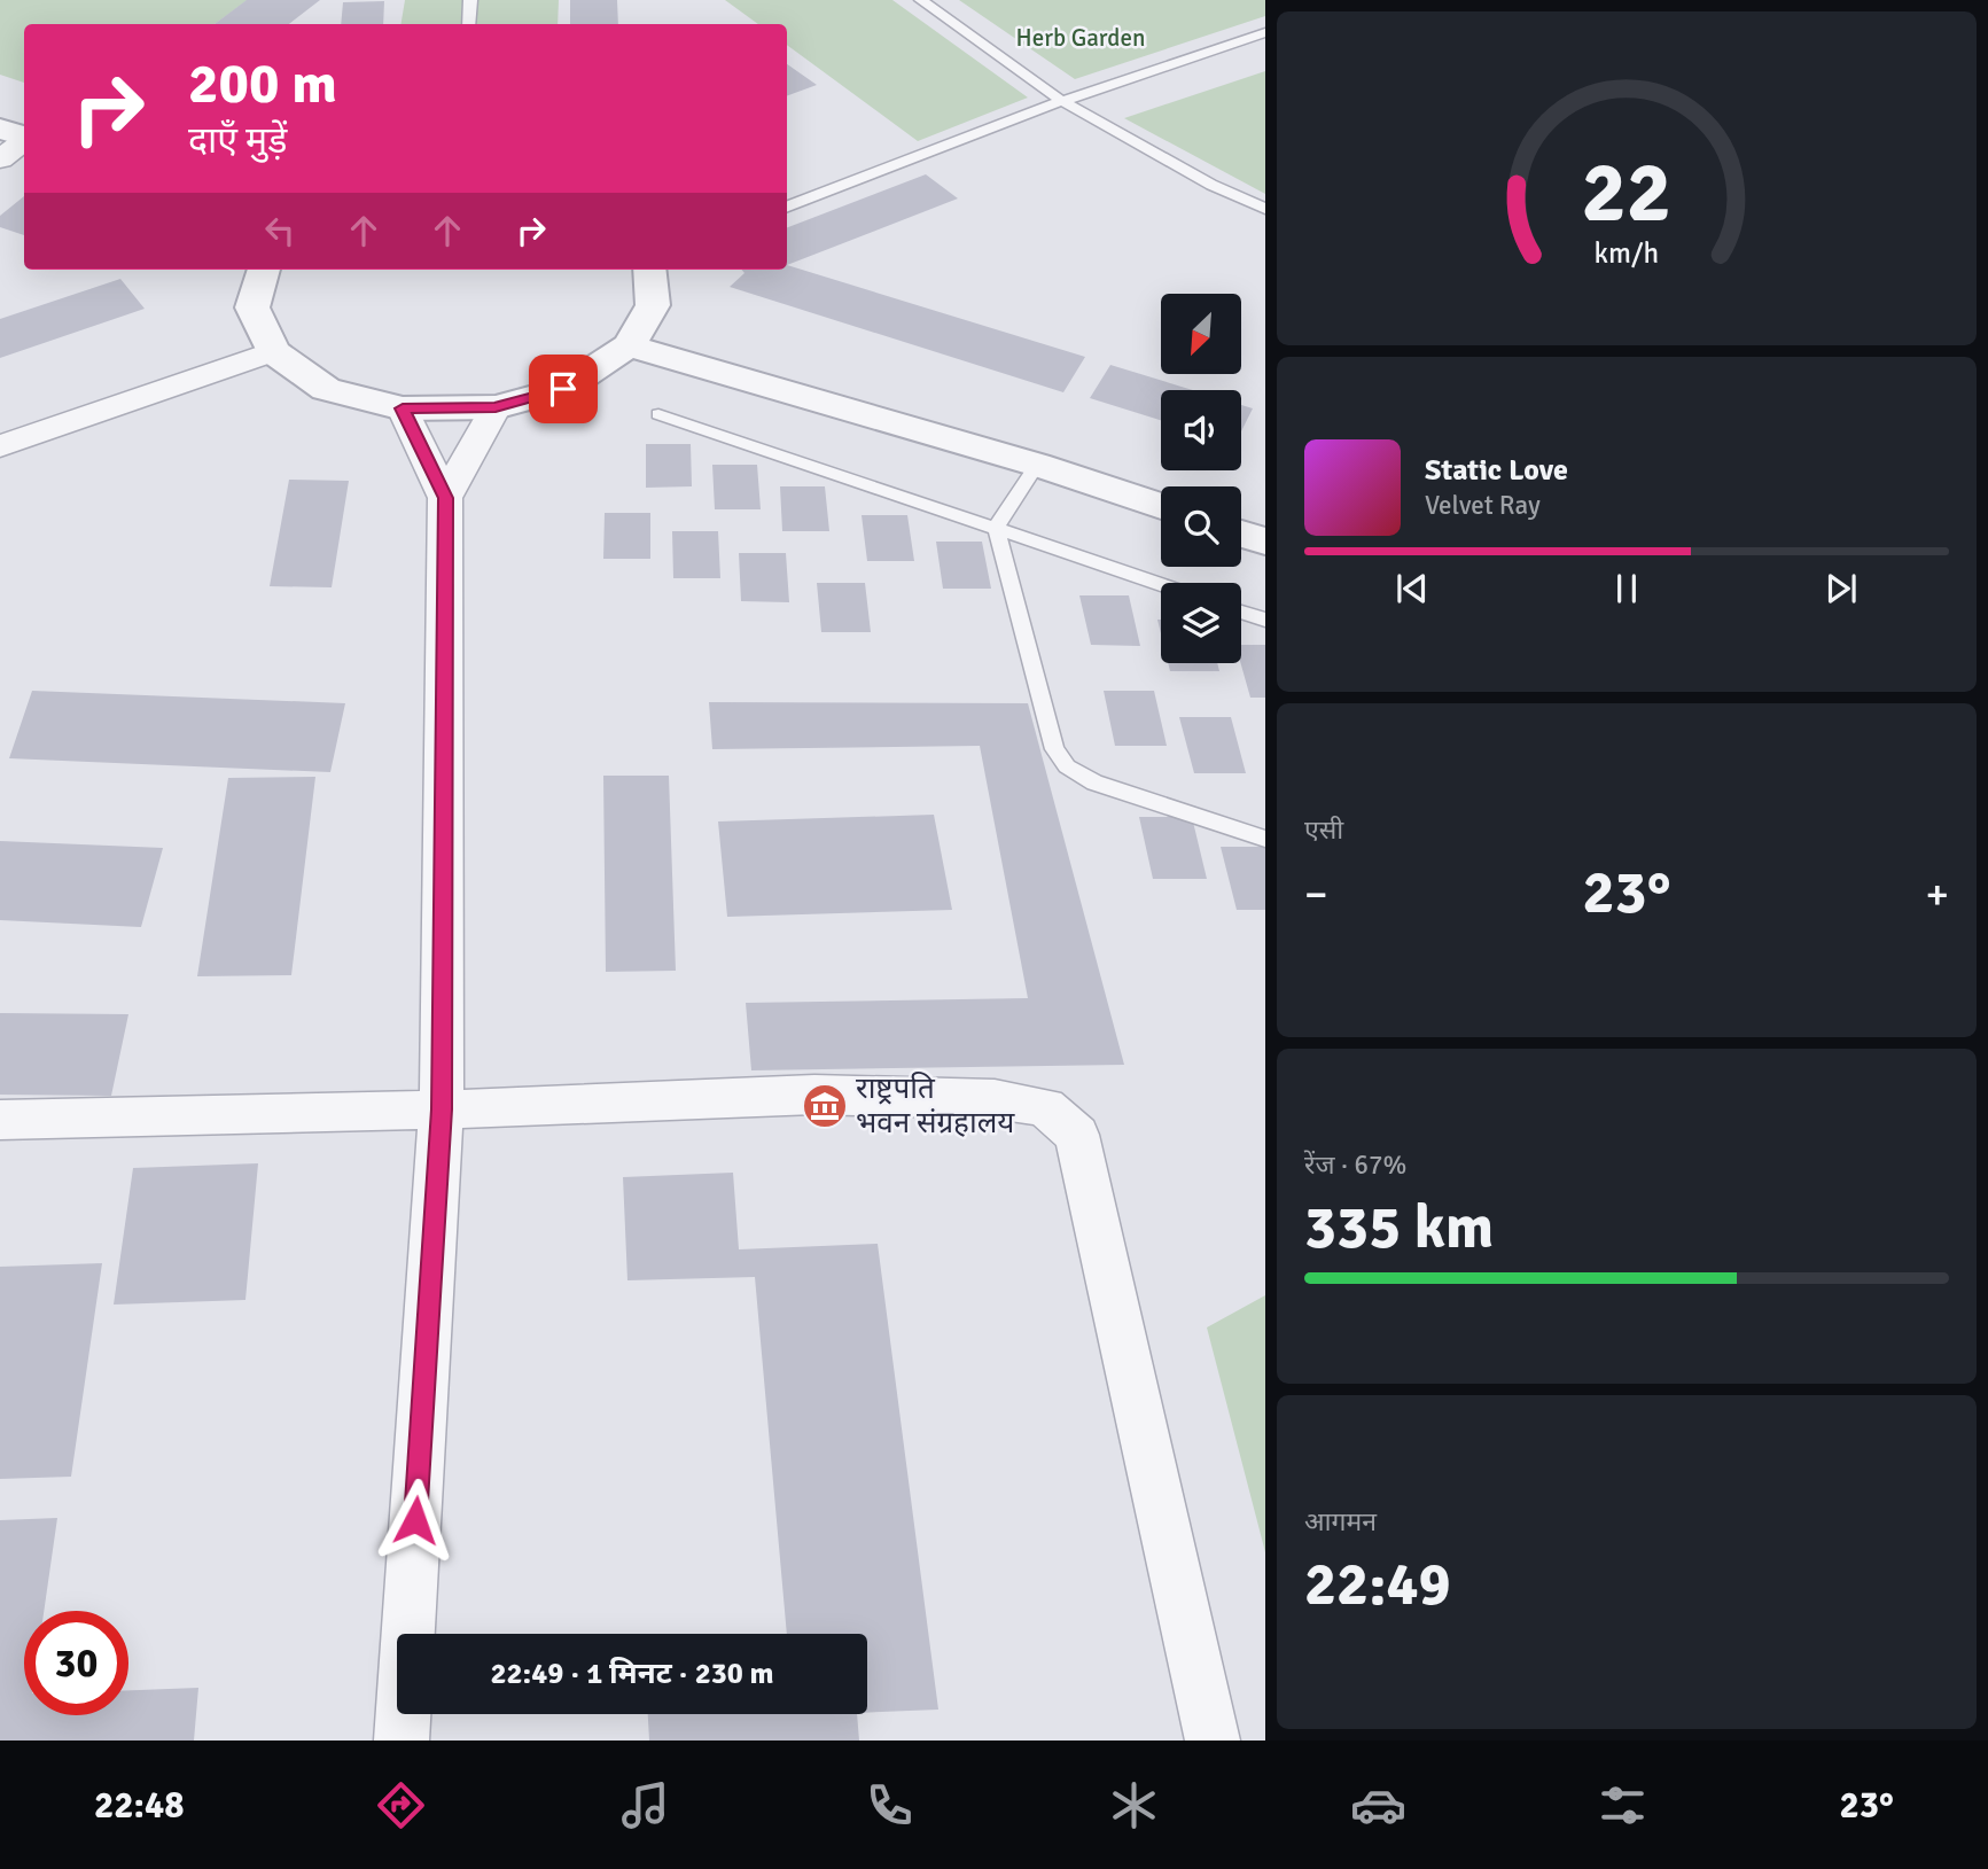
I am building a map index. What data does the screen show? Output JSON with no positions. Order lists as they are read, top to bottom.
{
  "parks": ["Herb Garden"],
  "places": {
    "museum": ["राष्ट्रपति भवन संग्रहालय"]
  },
  "north": "bottom left",
  "page": {
    "turn": ["200 m", "दाएँ मुड़ें"],
    "song": ["Static Love", "Velvet Ray"],
    "tile": [
      "एसी",
      ["रेंज · 67%", "335 km"],
      ["आगमन", "22:49"]
    ],
    "heat": ["−", "23°", "+"],
    "limit": "30",
    "trip": "22:49 · 1 मिनट · 230 m",
    "tabs": ["22:48", "23°"],
    "gauge": ["22", "km/h"]
  }
}
